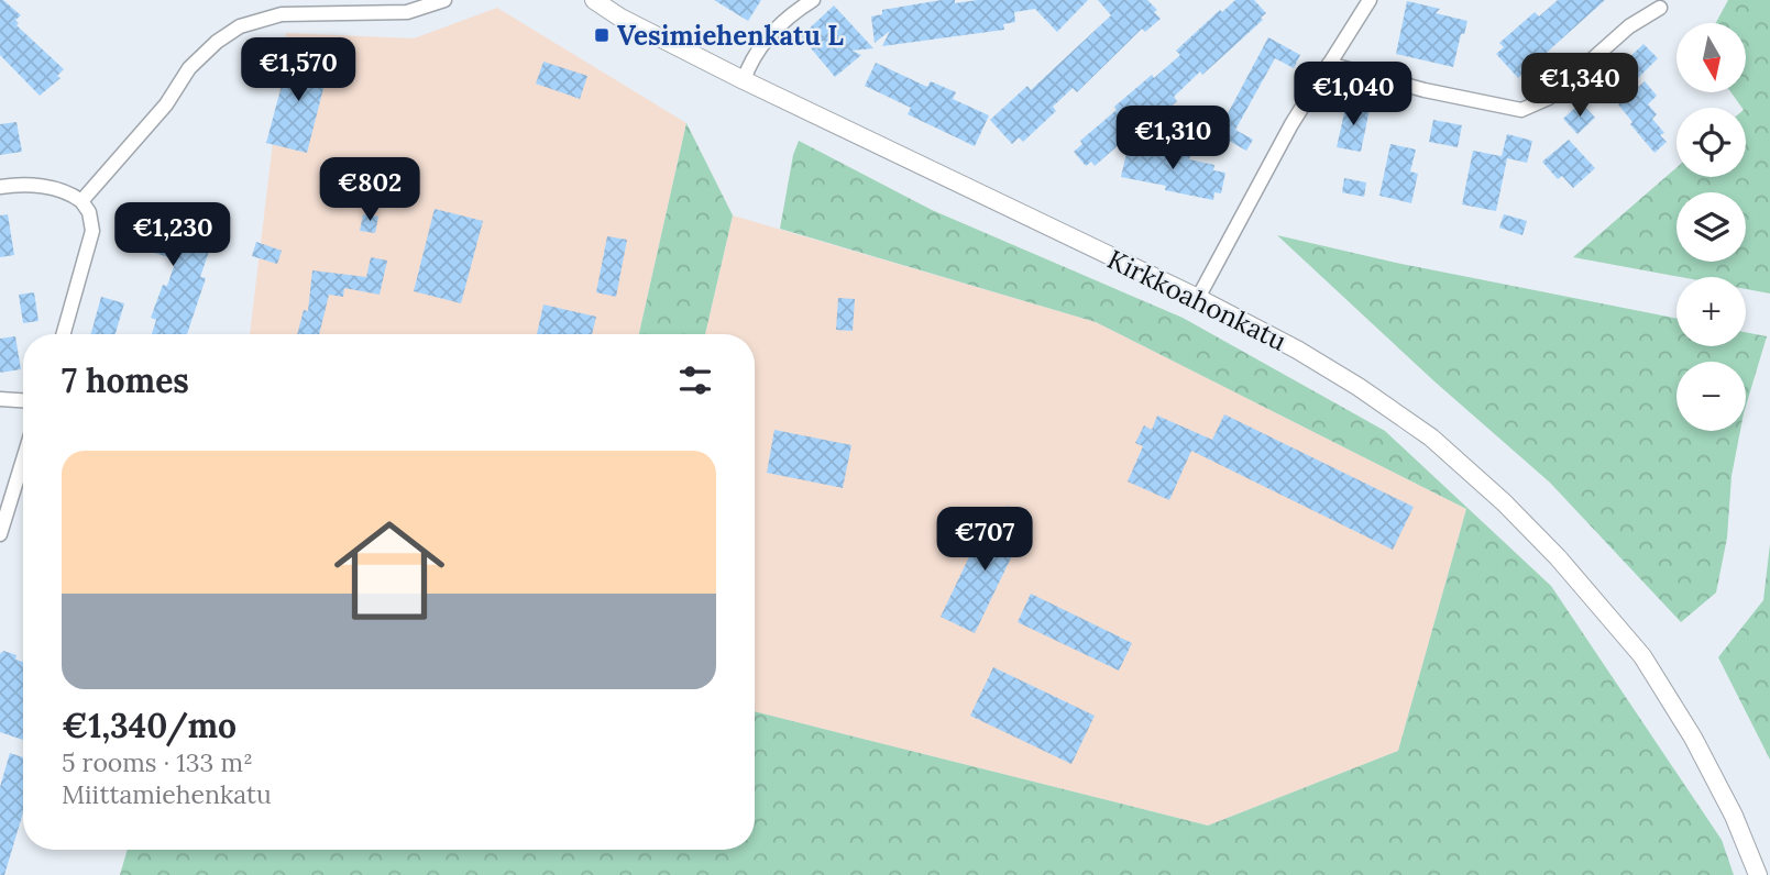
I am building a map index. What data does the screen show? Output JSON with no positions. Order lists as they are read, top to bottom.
{
  "streets": {
    "street": ["Kirkkoahonkatu"]
  },
  "places": {
    "transit": ["Vesimiehenkatu L"]
  },
  "north": "bottom",
  "page": {
    "map_buttons": ["+", "−"],
    "price": [
      "€1,570",
      "€1,340",
      "€1,040",
      "€1,310",
      "€802",
      "€1,230",
      "€707"
    ],
    "heading": "7 homes",
    "list": [
      {
        "name": "€1,340/mo",
        "note": "5 rooms · 133 m² · Miittamiehenkatu"
      }
    ]
  }
}
